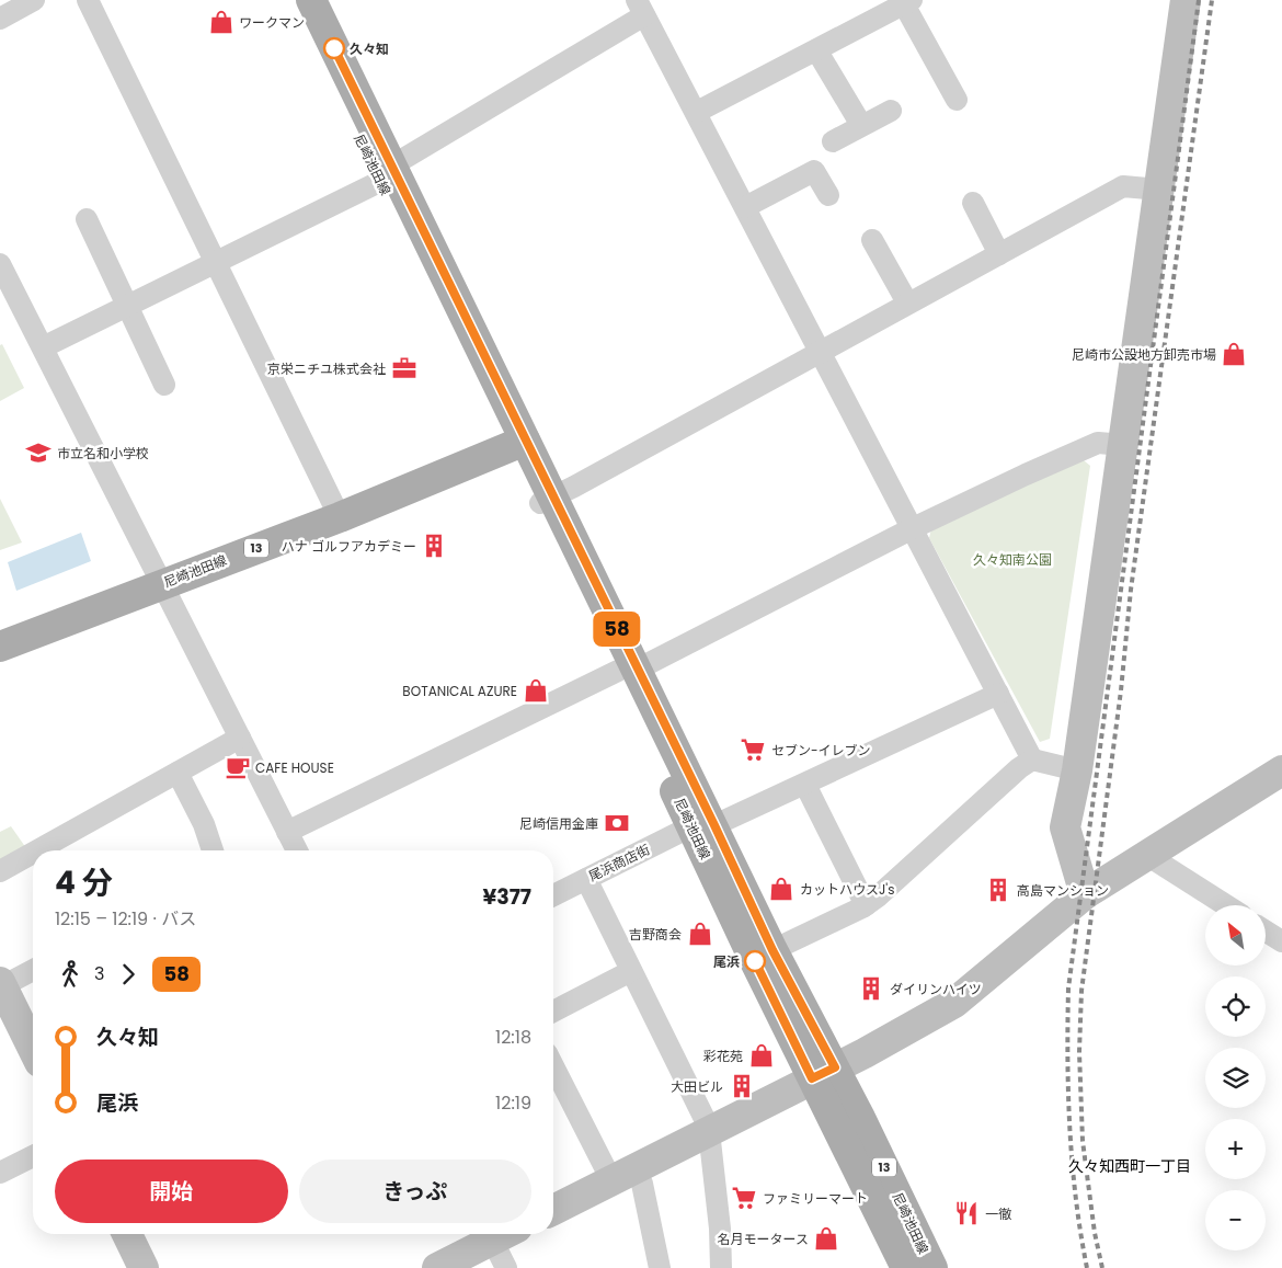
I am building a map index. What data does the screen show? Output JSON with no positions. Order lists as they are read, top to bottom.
{
  "streets": {
    "main road": ["尼崎池田線", "13"],
    "street": ["尾浜商店街"]
  },
  "crossings": [
    ["尼崎池田線", "尾浜商店街"]
  ],
  "districts": ["久々知西町一丁目"],
  "parks": ["久々知南公園"],
  "places": {
    "shop": [
      "ワークマン",
      "尼崎市公設地方卸売市場",
      "BOTANICAL AZURE",
      "カットハウスJ's",
      "吉野商会",
      "彩花苑",
      "名月モータース"
    ],
    "other": ["久々知", "尾浜"],
    "office": ["京栄ニチユ株式会社"],
    "school or university": ["市立名和小学校"],
    "building": [
      "ハナ ゴルフアカデミー",
      "高島マンション",
      "ダイリンハイツ",
      "大田ビル"
    ],
    "supermarket": ["セブン-イレブン", "ファミリーマート"],
    "cafe": ["CAFE HOUSE"],
    "bank": ["尼崎信用金庫"],
    "restaurant": ["一徹"]
  },
  "lines": ["bus line 58"],
  "north": "top left",
  "page": {
    "on_map": "58",
    "heading": ["4 分", "12:15 – 12:19 · バス", "¥377"],
    "map_buttons": ["+", "−"],
    "legs": ["3", "58"],
    "list": [
      {
        "name": "久々知",
        "value": "12:18"
      },
      {
        "name": "尾浜",
        "value": "12:19"
      }
    ],
    "buttons": ["開始", "きっぷ"]
  }
}
